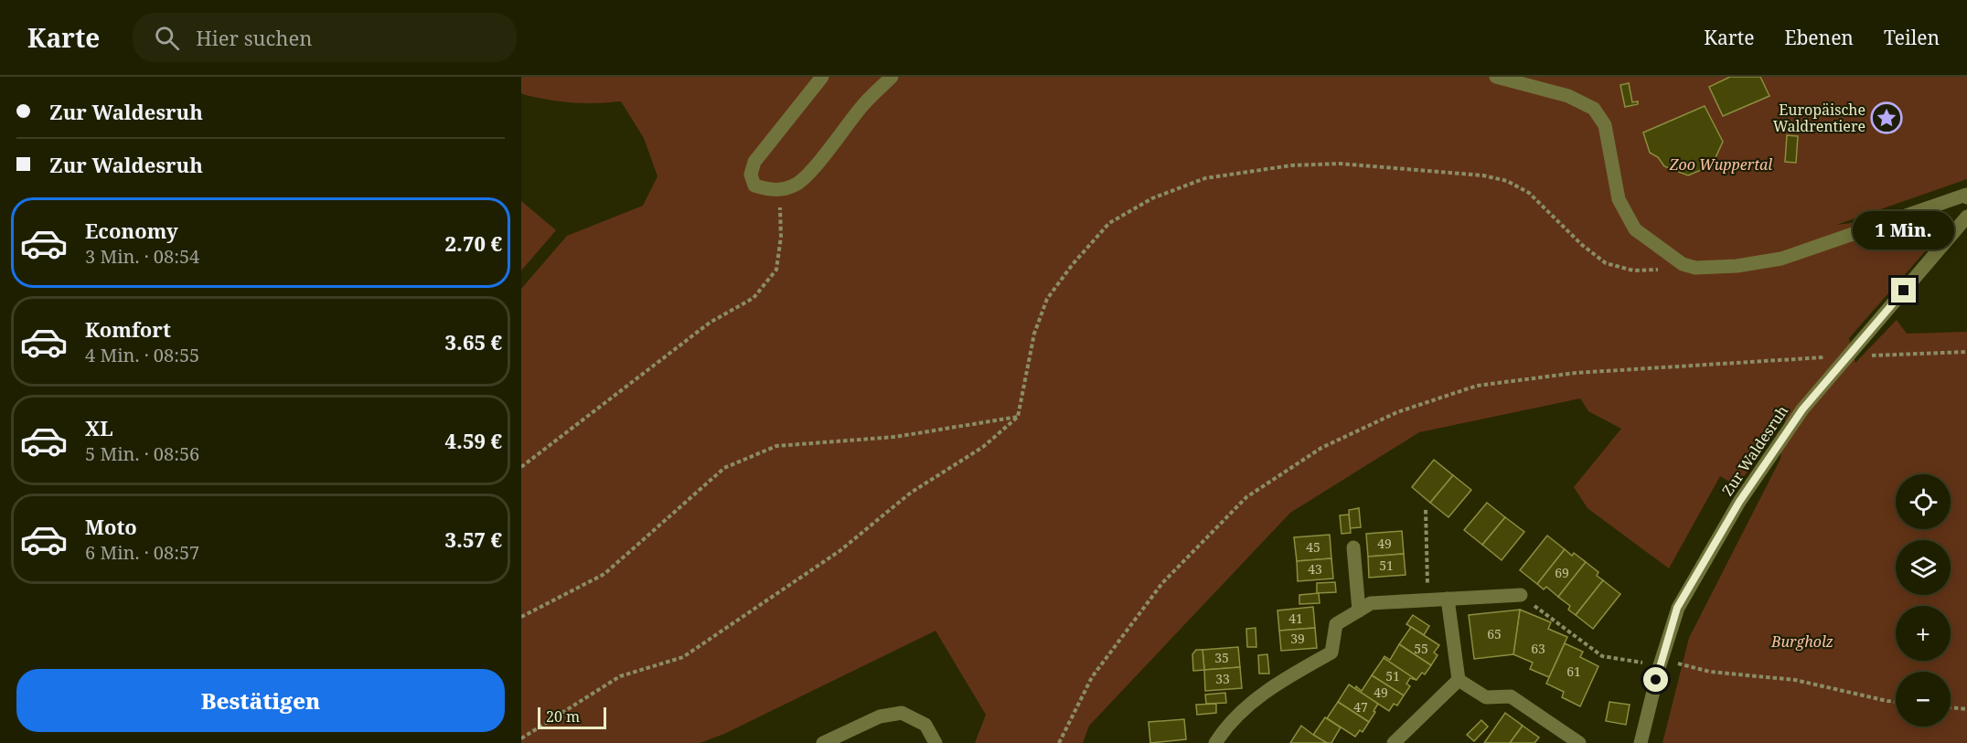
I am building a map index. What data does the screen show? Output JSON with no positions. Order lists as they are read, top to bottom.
{
  "streets": {
    "street": ["Zur Waldesruh"]
  },
  "parks": ["Zoo Wuppertal", "Burgholz"],
  "places": {
    "place": ["Europäische Waldrentiere"]
  },
  "house_numbers": [
    "49",
    "45",
    "51",
    "43",
    "69",
    "41",
    "65",
    "39",
    "55",
    "63",
    "35",
    "61",
    "51",
    "33",
    "49",
    "47"
  ],
  "scale_bar": "20 m",
  "page": {
    "header": "Karte",
    "search": "Hier suchen",
    "nav": ["Karte", "Ebenen", "Teilen"],
    "banner": ["Zur Waldesruh", "Zur Waldesruh"],
    "list": [
      {
        "name": "Economy",
        "note": "3 Min. · 08:54",
        "value": "2.70 €"
      },
      {
        "name": "Komfort",
        "note": "4 Min. · 08:55",
        "value": "3.65 €"
      },
      {
        "name": "XL",
        "note": "5 Min. · 08:56",
        "value": "4.59 €"
      },
      {
        "name": "Moto",
        "note": "6 Min. · 08:57",
        "value": "3.57 €"
      }
    ],
    "bubble": "1 Min.",
    "map_buttons": ["+", "−"],
    "buttons": "Bestätigen",
    "scale": "20 m"
  }
}
